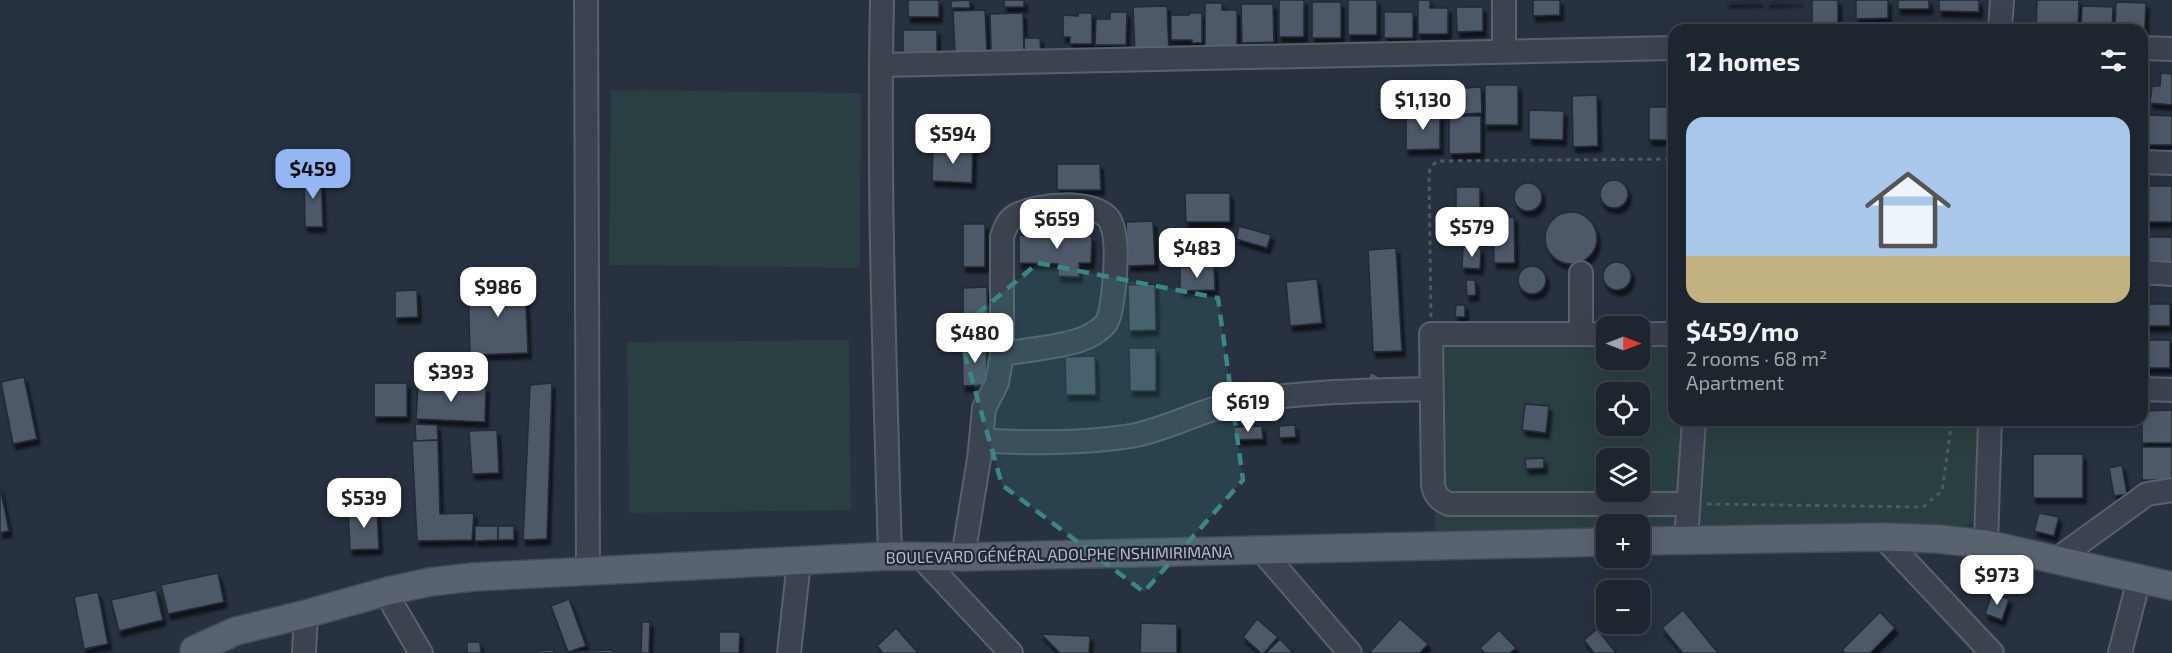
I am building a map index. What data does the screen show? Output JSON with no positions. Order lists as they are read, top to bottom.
{
  "streets": {
    "main road": ["BOULEVARD GÉNÉRAL ADOLPHE NSHIMIRIMANA"]
  },
  "north": "right",
  "page": {
    "heading": "12 homes",
    "price": [
      "$1,130",
      "$594",
      "$459",
      "$659",
      "$579",
      "$483",
      "$986",
      "$480",
      "$393",
      "$619",
      "$539",
      "$973"
    ],
    "list": [
      {
        "name": "$459/mo",
        "note": "2 rooms · 68 m² · Apartment"
      }
    ],
    "map_buttons": ["+", "−"]
  }
}
